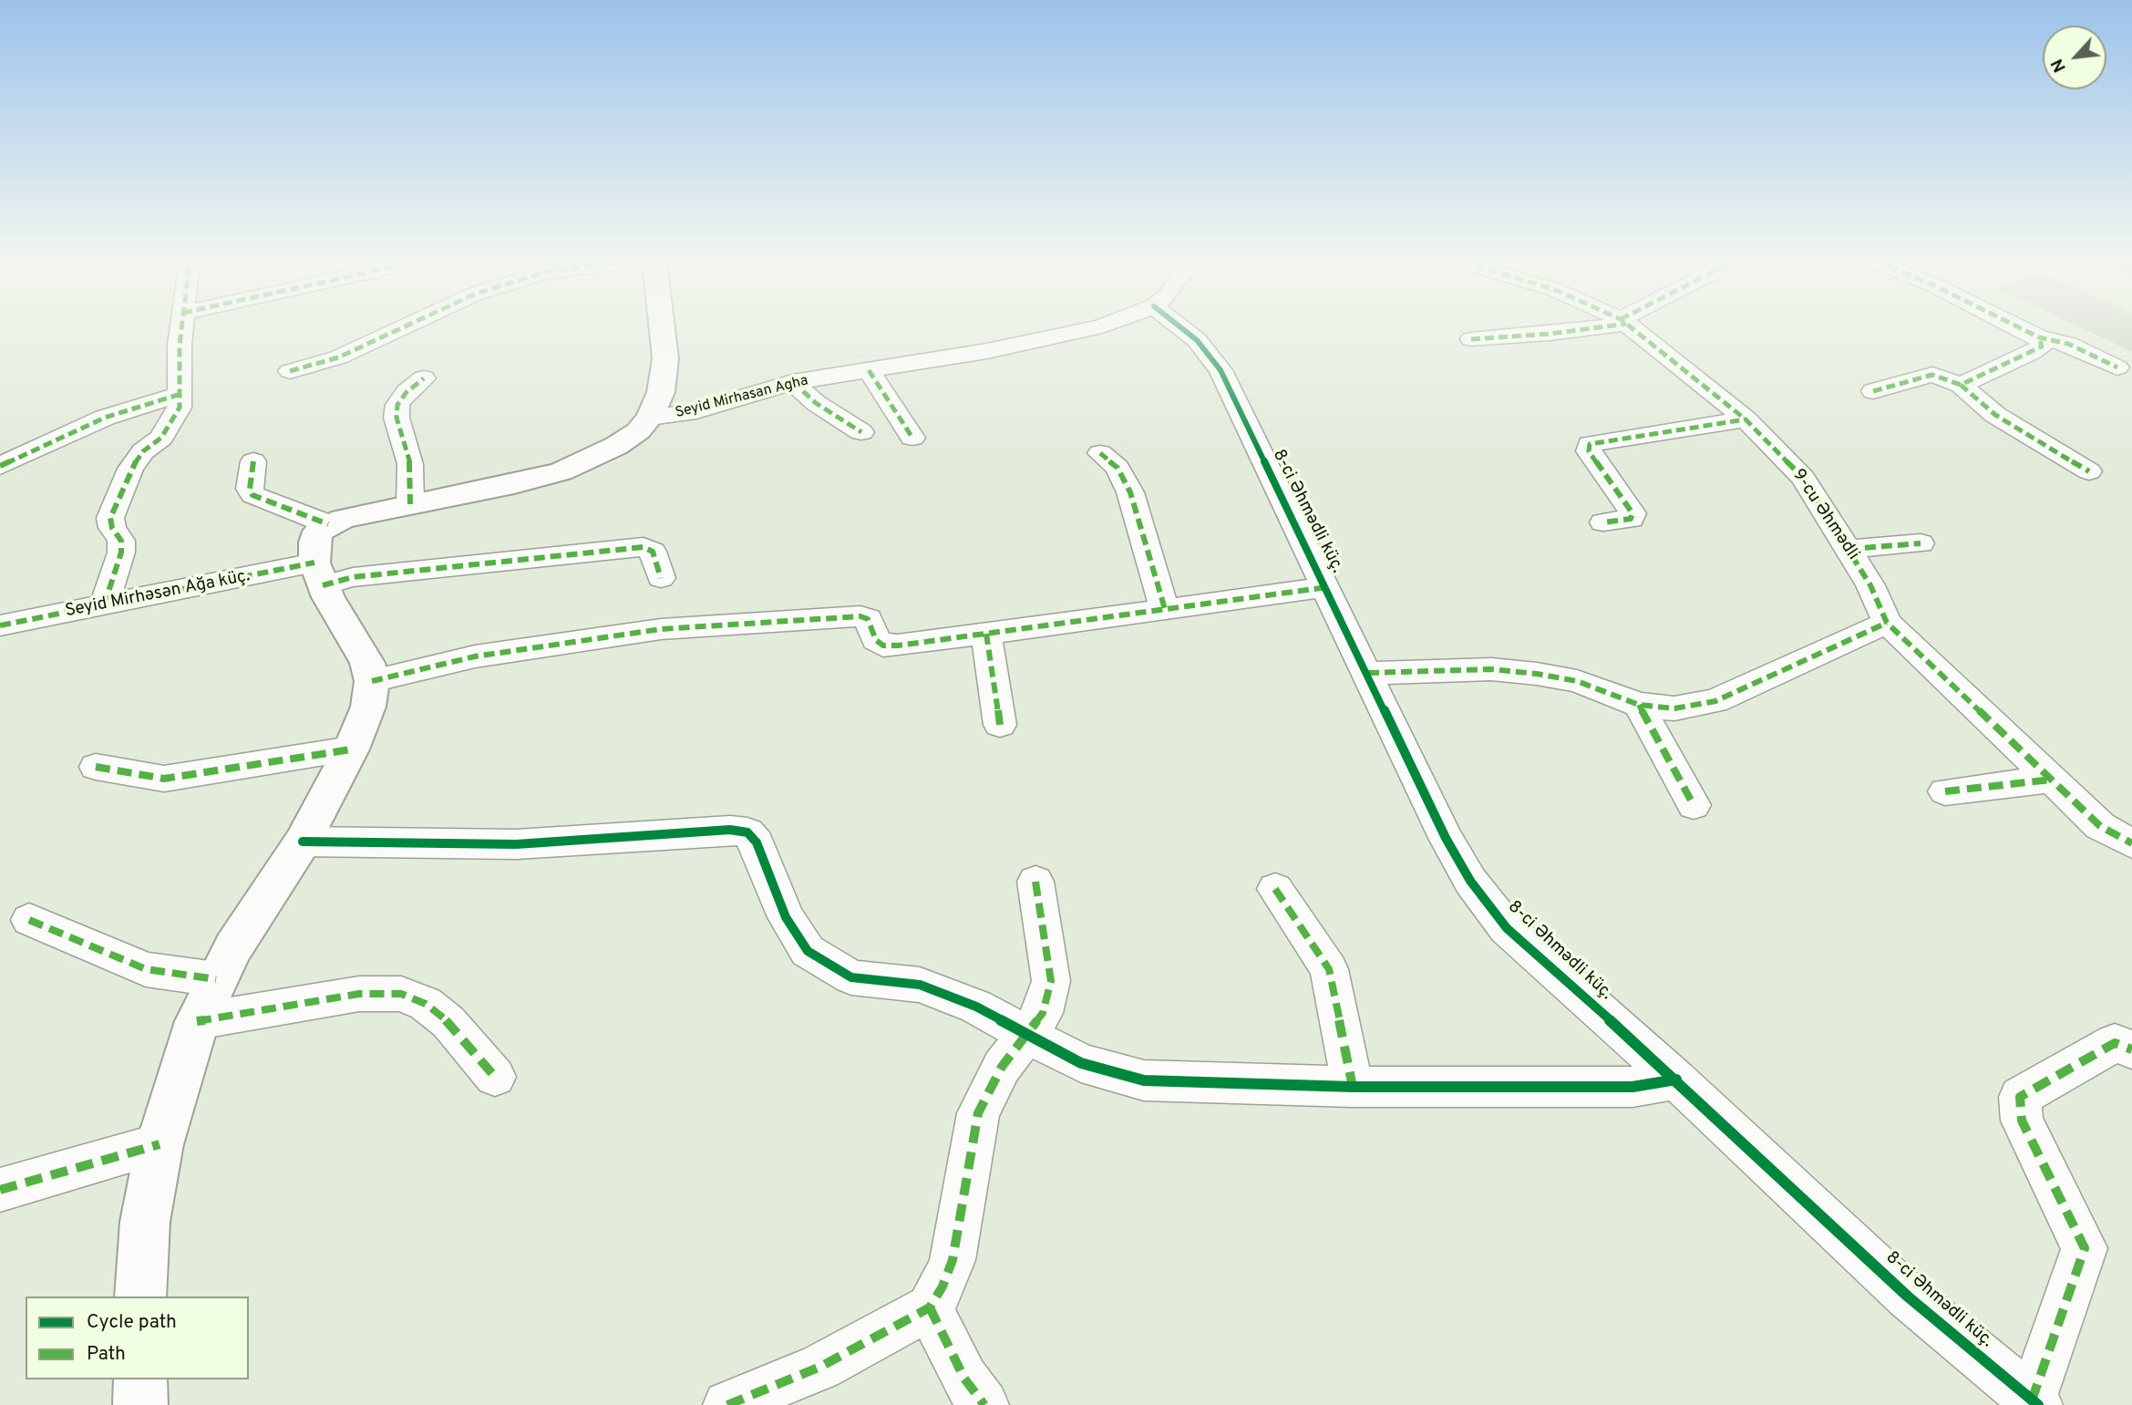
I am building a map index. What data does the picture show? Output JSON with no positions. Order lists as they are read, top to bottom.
{
  "streets": {
    "street": [
      "Seyid Mirhasan Agha",
      "8-ci Əhmədli küç.",
      "9-cu Əhmədli",
      "Seyid Mirhəsən Ağa küç."
    ]
  },
  "legend": ["Cycle path", "Path"],
  "north": "bottom left"
}
